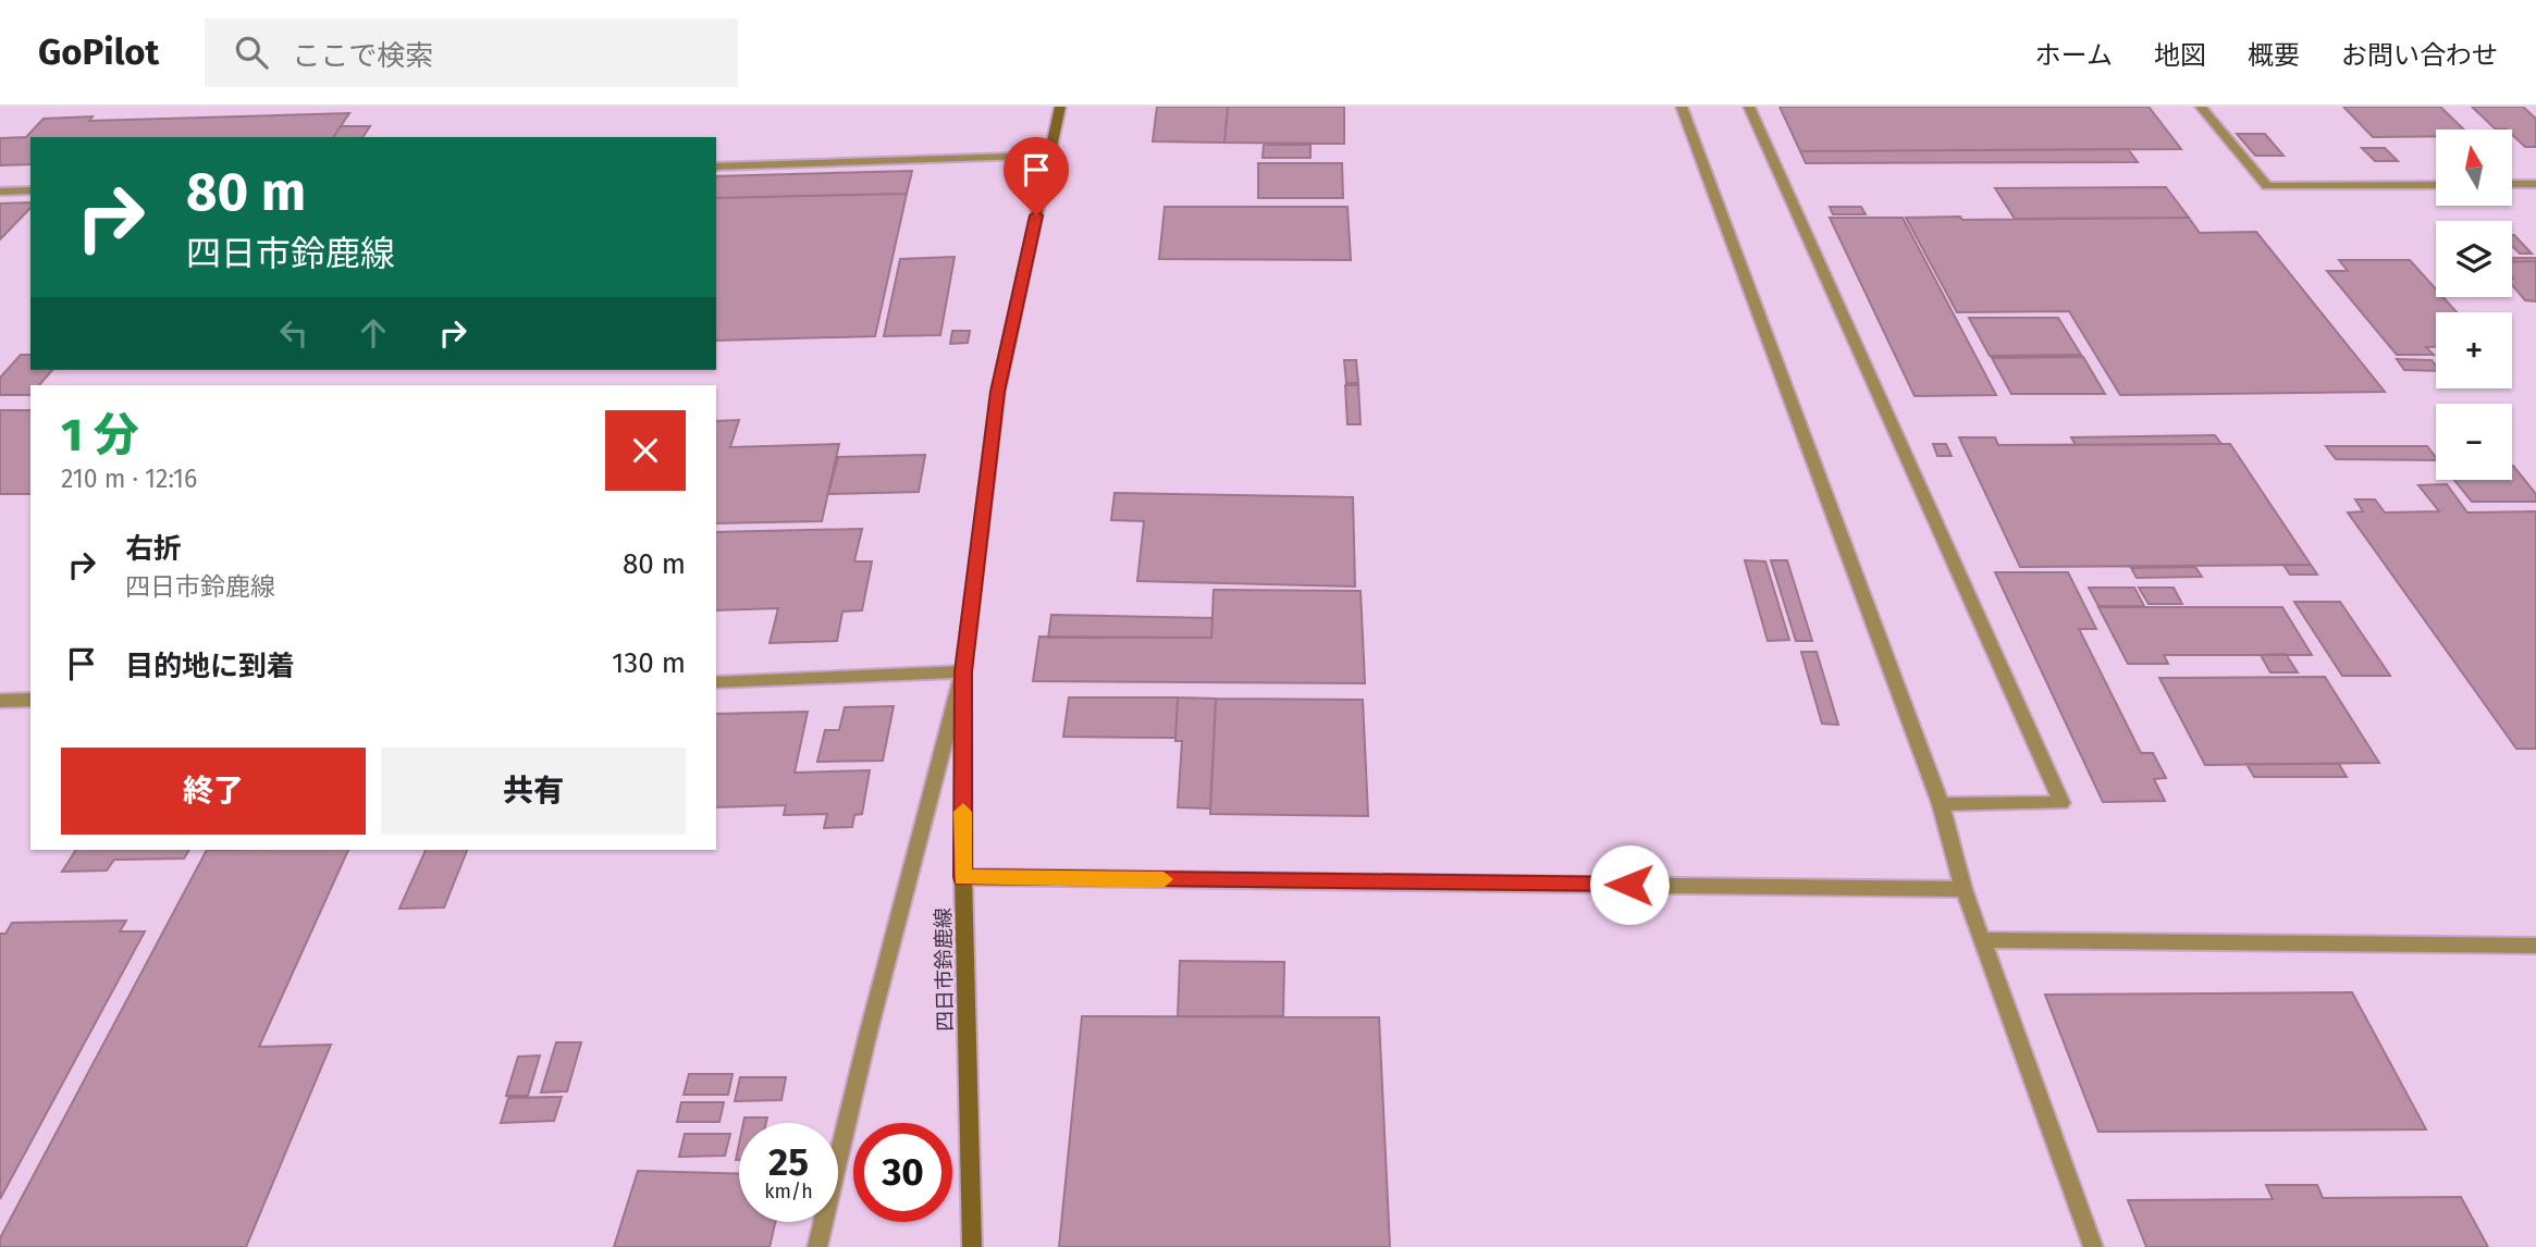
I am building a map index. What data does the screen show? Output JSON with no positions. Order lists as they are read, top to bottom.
{
  "streets": {
    "main road": ["四日市鈴鹿線"]
  },
  "north": "top",
  "page": {
    "header": "GoPilot",
    "search": "ここで検索",
    "nav": [
      "ホーム",
      "地図",
      "概要",
      "お問い合わせ"
    ],
    "map_buttons": ["+", "−"],
    "turn": ["80 m", "四日市鈴鹿線"],
    "heading": ["1 分", "210 m · 12:16"],
    "list": [
      {
        "name": "右折",
        "note": "四日市鈴鹿線",
        "value": "80 m"
      },
      {
        "name": "目的地に到着",
        "value": "130 m"
      }
    ],
    "buttons": ["終了", "共有"],
    "speed": "25 km/h",
    "limit": "30"
  }
}
